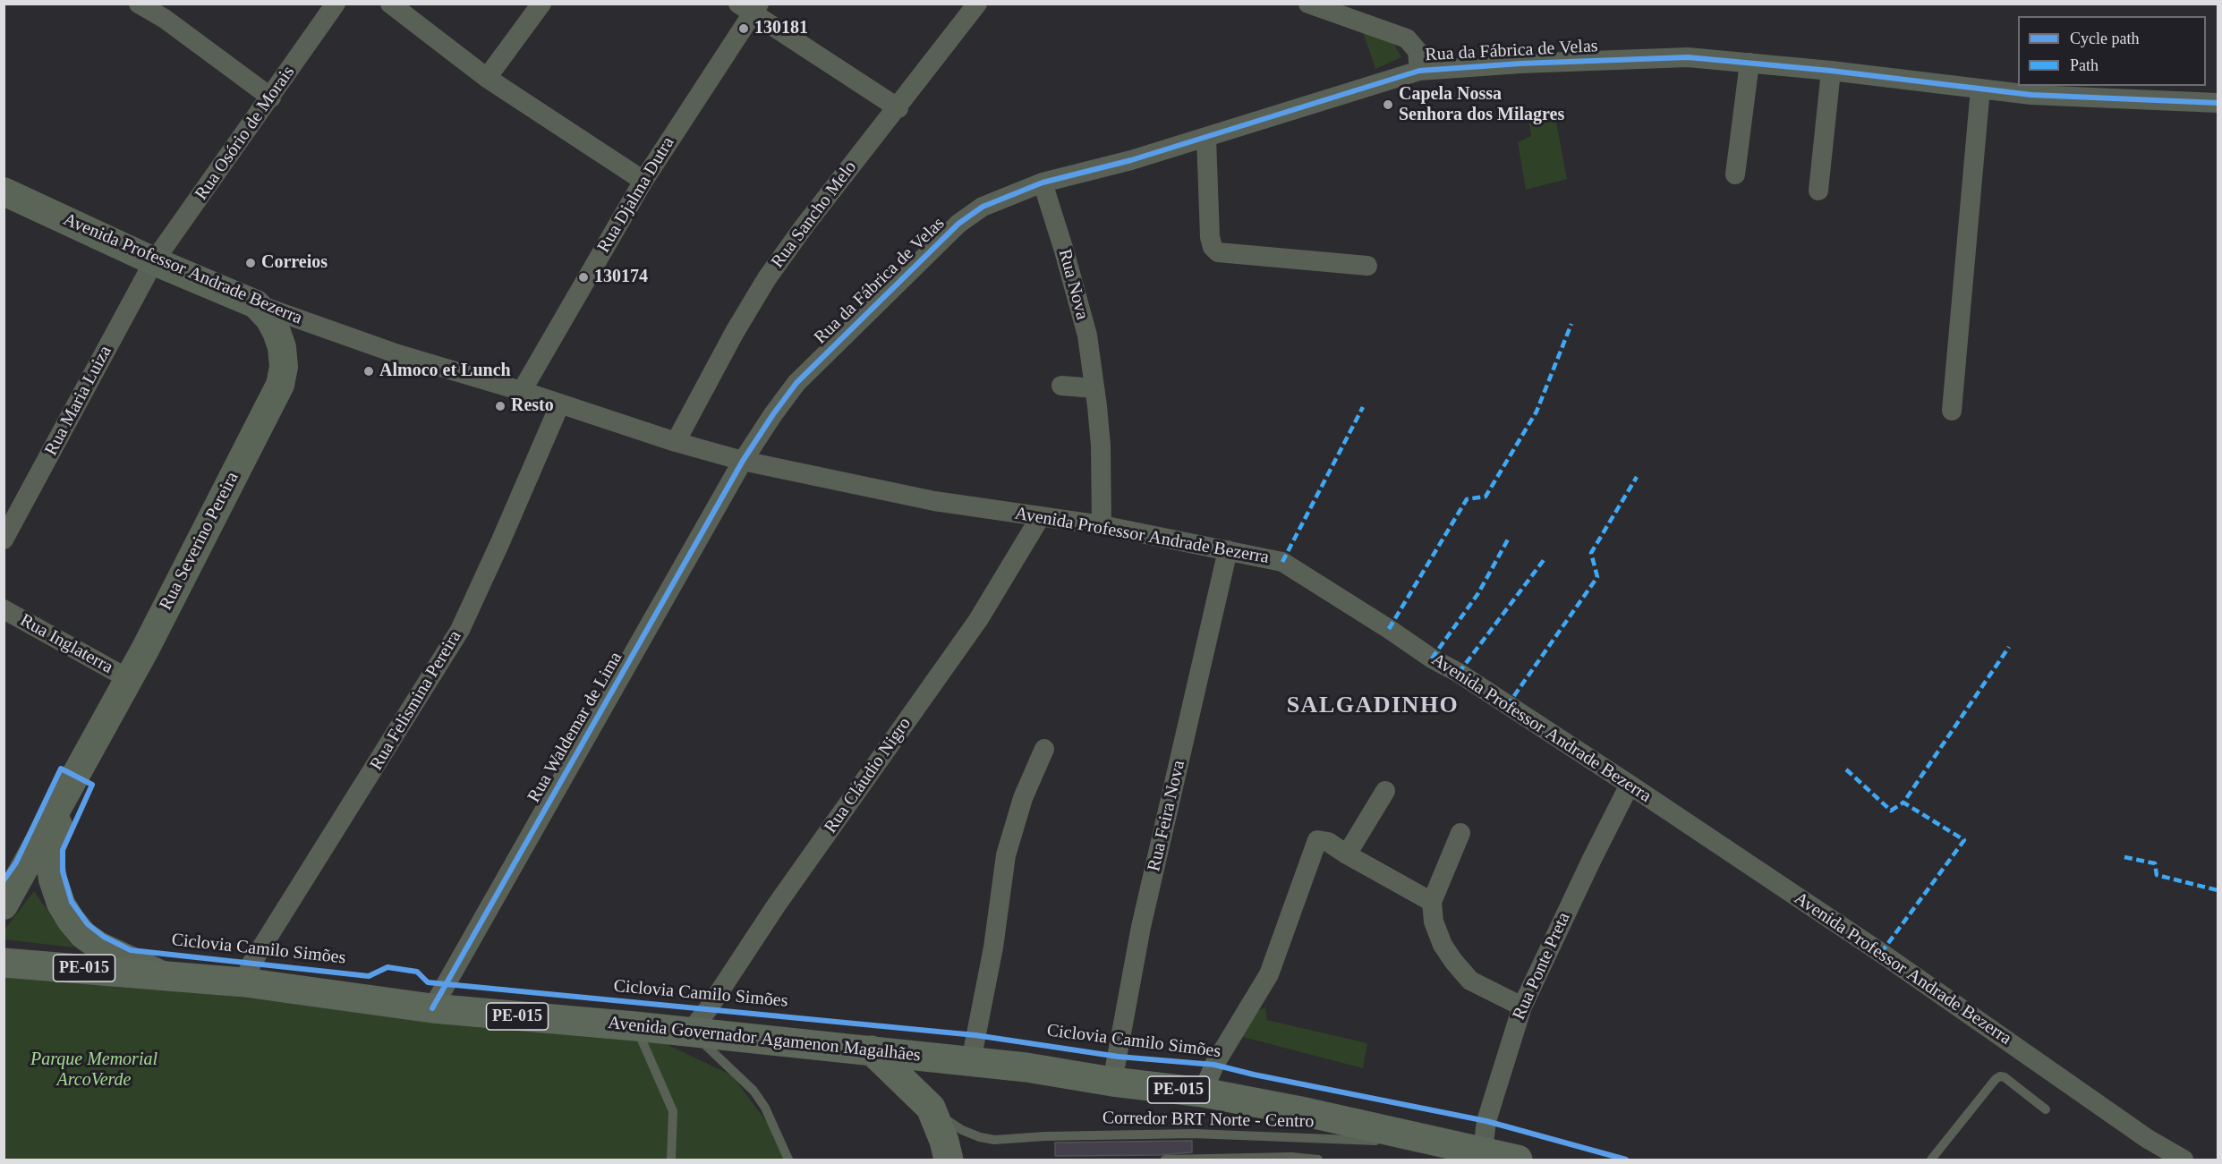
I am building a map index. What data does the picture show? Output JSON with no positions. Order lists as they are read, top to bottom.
{
  "streets": {
    "highway": ["PE-015", "Avenida Governador Agamenon Magalhães"],
    "main road": ["Avenida Professor Andrade Bezerra", "Rua Severino Pereira"],
    "street": [
      "Rua da Fábrica de Velas",
      "Rua Osório de Morais",
      "Rua Djalma Dutra",
      "Rua Sancho Melo",
      "Rua Nova",
      "Rua Maria Luiza",
      "Rua Inglaterra",
      "Rua Felismina Pereira",
      "Rua Waldemar de Lima",
      "Rua Cláudio Nigro",
      "Rua Feira Nova",
      "Rua Ponte Preta"
    ],
    "lane": ["Corredor BRT Norte - Centro"],
    "cycle path": ["Ciclovia Camilo Simões"]
  },
  "crossings": [
    ["Rua da Fábrica de Velas", "Avenida Professor Andrade Bezerra"],
    ["Rua da Fábrica de Velas", "Rua Nova"],
    ["Rua da Fábrica de Velas", "Rua Waldemar de Lima"],
    ["Rua Osório de Morais", "Avenida Professor Andrade Bezerra"],
    ["Rua Osório de Morais", "Rua Maria Luiza"],
    ["Rua Djalma Dutra", "Avenida Professor Andrade Bezerra"],
    ["Rua Sancho Melo", "Avenida Professor Andrade Bezerra"],
    ["Avenida Professor Andrade Bezerra", "Rua Nova"],
    ["Avenida Professor Andrade Bezerra", "Rua Maria Luiza"],
    ["Avenida Professor Andrade Bezerra", "Rua Severino Pereira"],
    ["Avenida Professor Andrade Bezerra", "Rua Felismina Pereira"],
    ["Avenida Professor Andrade Bezerra", "Rua Waldemar de Lima"],
    ["Avenida Professor Andrade Bezerra", "Rua Cláudio Nigro"],
    ["Avenida Professor Andrade Bezerra", "Rua Feira Nova"],
    ["Avenida Professor Andrade Bezerra", "Rua Ponte Preta"],
    ["Rua Severino Pereira", "Rua Inglaterra"],
    ["Rua Severino Pereira", "Avenida Governador Agamenon Magalhães"],
    ["Rua Felismina Pereira", "Avenida Governador Agamenon Magalhães"],
    ["Rua Waldemar de Lima", "Avenida Governador Agamenon Magalhães"],
    ["Rua Cláudio Nigro", "Avenida Governador Agamenon Magalhães"],
    ["Rua Feira Nova", "Avenida Governador Agamenon Magalhães"],
    ["Rua Ponte Preta", "Avenida Governador Agamenon Magalhães"],
    ["Rua Ponte Preta", "Corredor BRT Norte - Centro"],
    ["Avenida Governador Agamenon Magalhães", "Corredor BRT Norte - Centro"]
  ],
  "districts": ["SALGADINHO"],
  "parks": ["Parque Memorial ArcoVerde"],
  "places": [
    "130181",
    "Capela Nossa Senhora dos Milagres",
    "Correios",
    "130174",
    "Almoco et Lunch",
    "Resto"
  ],
  "legend": ["Cycle path", "Path"]
}
